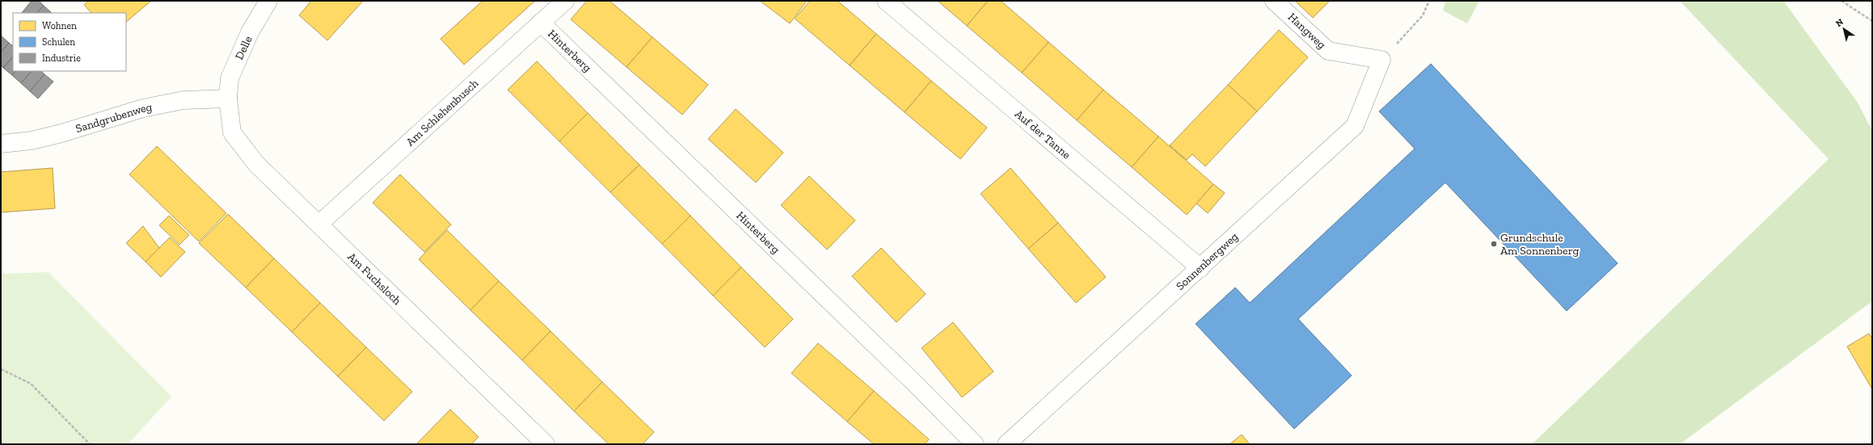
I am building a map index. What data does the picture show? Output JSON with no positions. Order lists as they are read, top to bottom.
{
  "streets": {
    "street": [
      "Hangweg",
      "Delle",
      "Hinterberg",
      "Am Schlehenbusch",
      "Sandgrubenweg",
      "Auf der Tanne",
      "Sonnenbergweg",
      "Am Fuchsloch"
    ]
  },
  "crossings": [
    ["Hangweg", "Sonnenbergweg"],
    ["Delle", "Sandgrubenweg"],
    ["Delle", "Am Fuchsloch"],
    ["Hinterberg", "Am Schlehenbusch"],
    ["Am Schlehenbusch", "Am Fuchsloch"],
    ["Sandgrubenweg", "Am Fuchsloch"],
    ["Auf der Tanne", "Sonnenbergweg"]
  ],
  "places": ["Grundschule Am Sonnenberg"],
  "legend": ["Wohnen", "Schulen", "Industrie"],
  "north": "top left"
}
